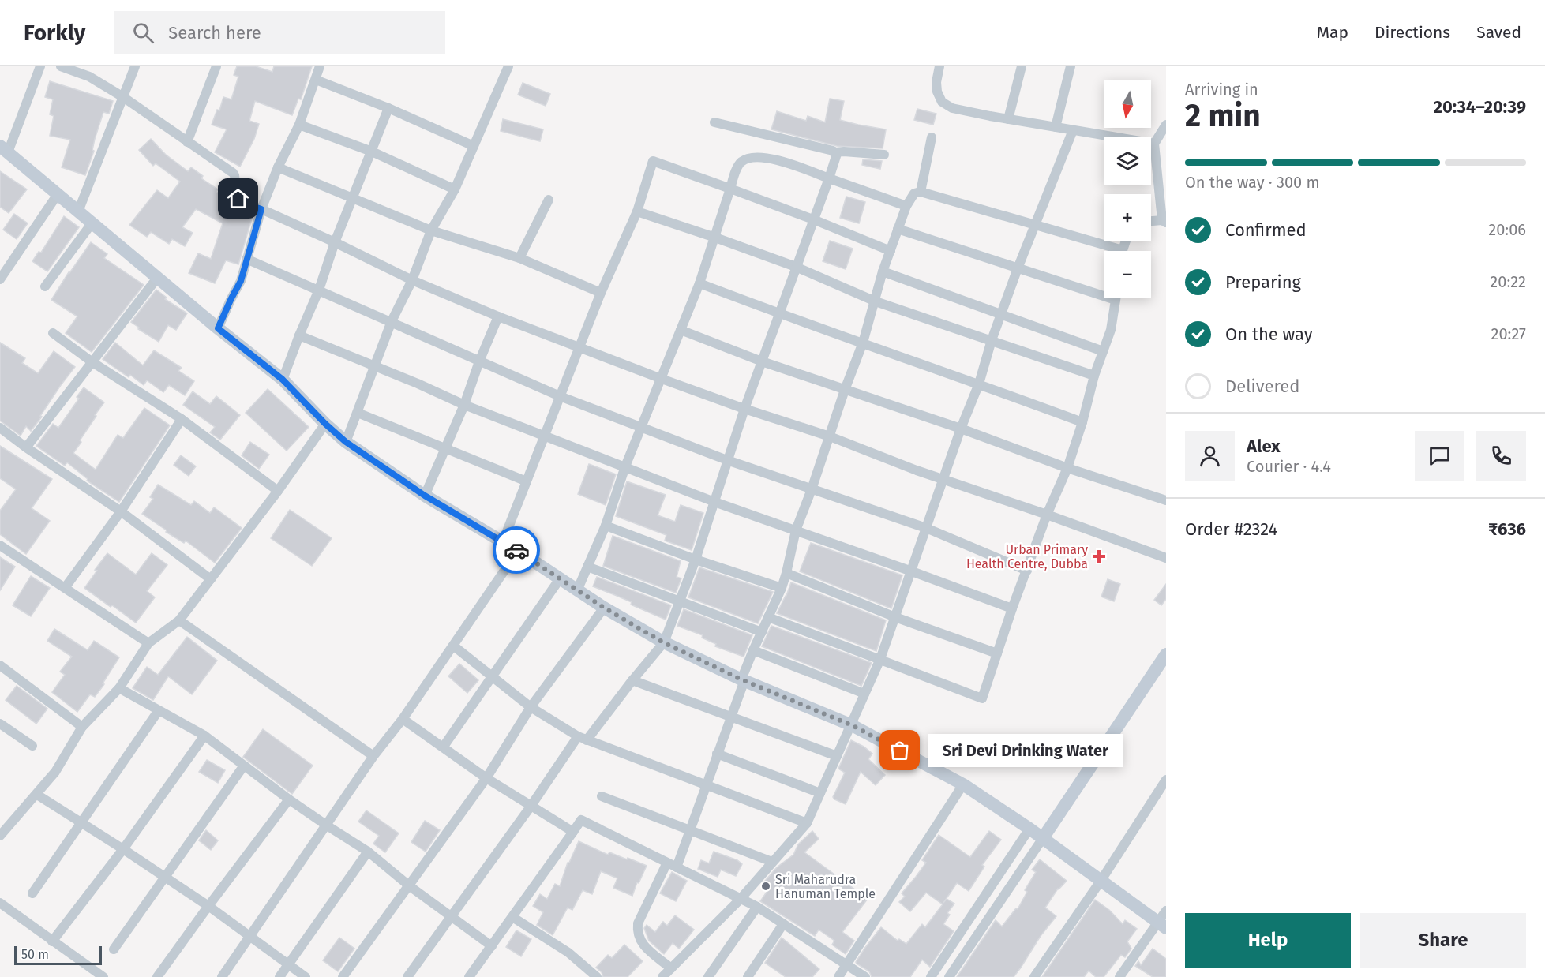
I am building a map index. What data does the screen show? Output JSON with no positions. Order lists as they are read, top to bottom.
{
  "places": {
    "health": ["Urban Primary Health Centre, Dubba"],
    "other": ["Sri Devi Drinking Water", "Sri Maharudra Hanuman Temple"]
  },
  "scale_bar": "50 m",
  "north": "bottom",
  "page": {
    "header": "Forkly",
    "search": "Search here",
    "nav": ["Map", "Directions", "Saved"],
    "heading": ["2 min", "Arriving in", "20:34–20:39"],
    "panel": [
      "Alex",
      "Courier · 4.4",
      "Order #2324",
      "₹636"
    ],
    "map_buttons": ["+", "−"],
    "bar": "On the way · 300 m",
    "list": [
      ["Confirmed", "20:06"],
      ["Preparing", "20:22"],
      ["On the way", "20:27"],
      "Delivered"
    ],
    "bubble": "Sri Devi Drinking Water",
    "buttons": ["Help", "Share"],
    "scale": "50 m"
  }
}
